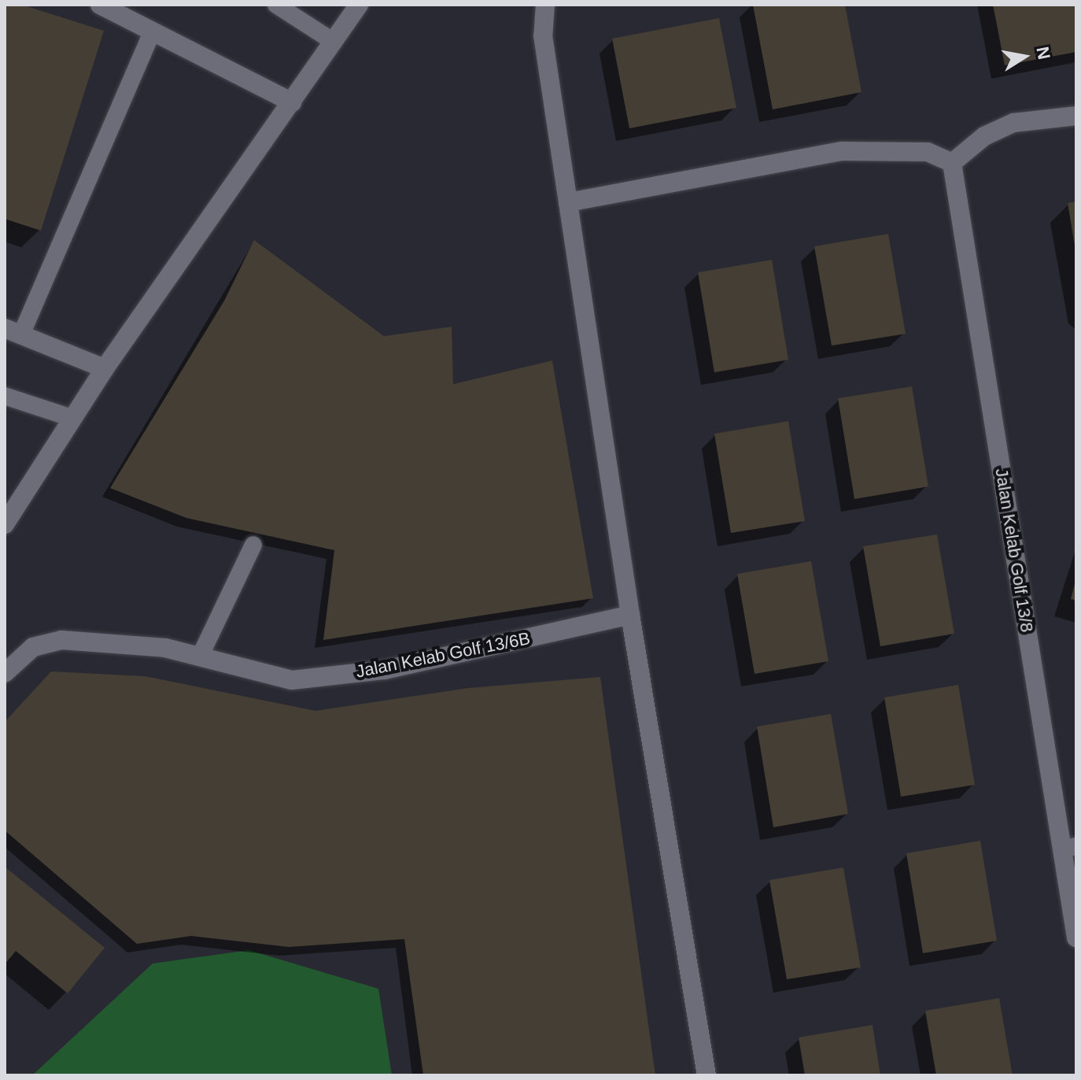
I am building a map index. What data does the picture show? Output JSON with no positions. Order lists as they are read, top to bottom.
{
  "streets": {
    "street": ["Jalan Kelab Golf 13/8", "Jalan Kelab Golf 13/6B"]
  },
  "north": "right"
}
